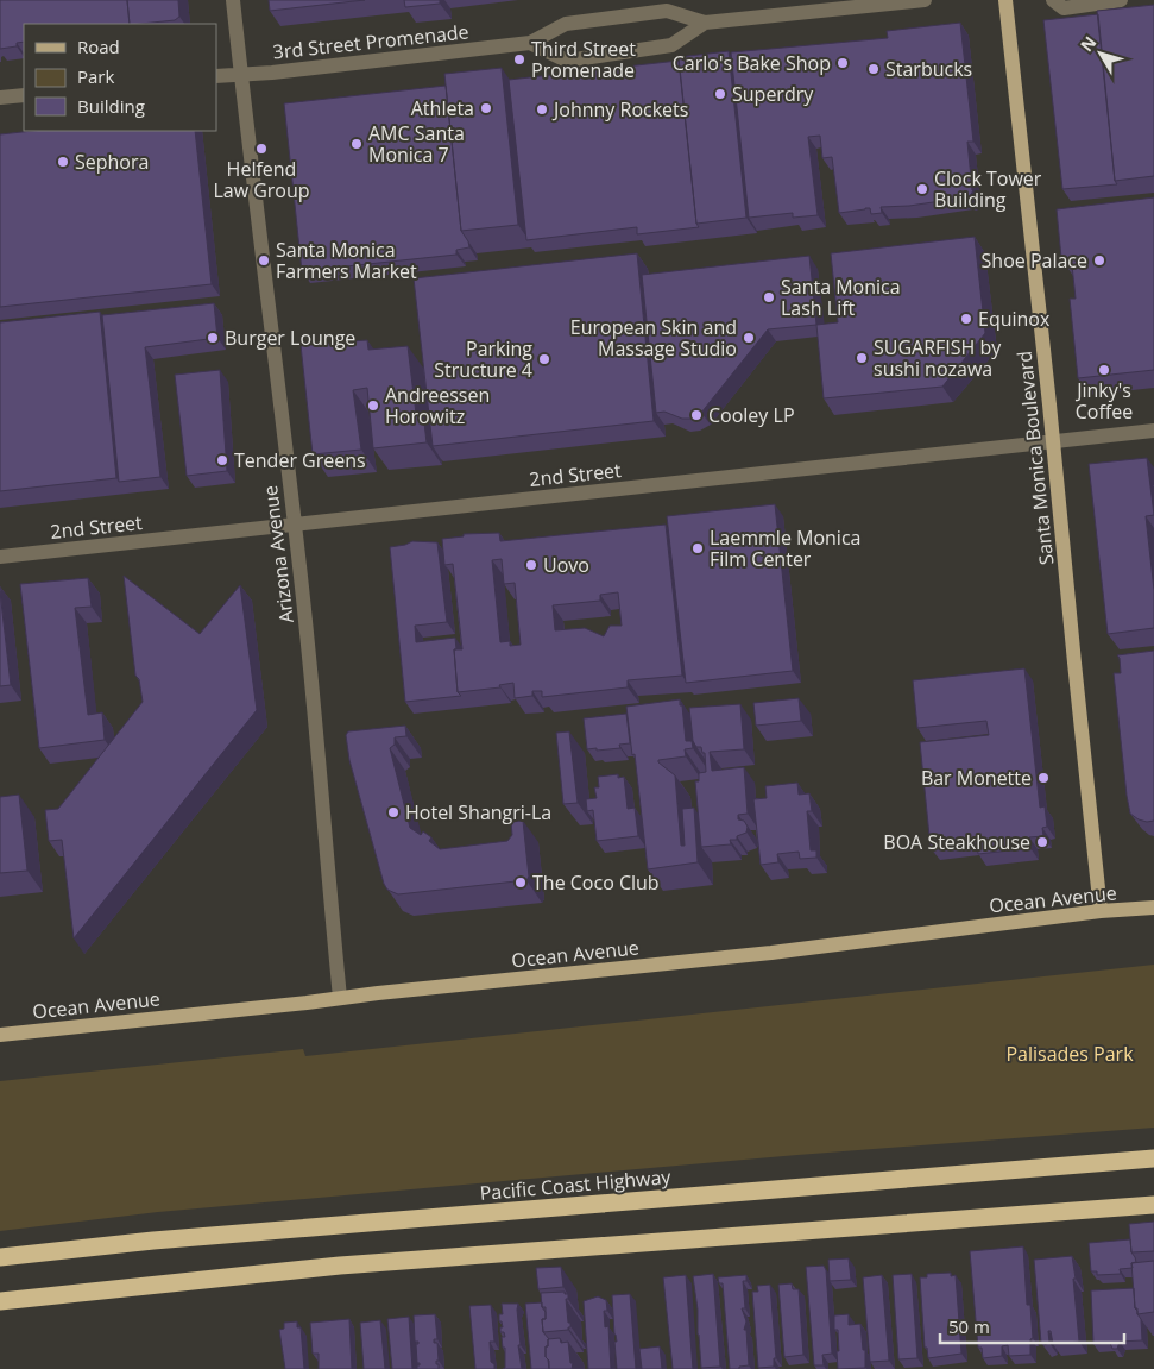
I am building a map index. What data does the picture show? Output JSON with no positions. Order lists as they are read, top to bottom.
{
  "streets": {
    "highway": ["Pacific Coast Highway"],
    "main road": ["Santa Monica Boulevard", "Ocean Avenue"],
    "street": ["3rd Street Promenade", "2nd Street", "Arizona Avenue"]
  },
  "crossings": [
    ["3rd Street Promenade", "Arizona Avenue"],
    ["Santa Monica Boulevard", "2nd Street"],
    ["Santa Monica Boulevard", "Ocean Avenue"],
    ["2nd Street", "Arizona Avenue"],
    ["Arizona Avenue", "Ocean Avenue"]
  ],
  "parks": ["Palisades Park"],
  "places": [
    "Third Street Promenade",
    "Carlo's Bake Shop",
    "Starbucks",
    "Superdry",
    "Athleta",
    "Johnny Rockets",
    "AMC Santa Monica 7",
    "Helfend Law Group",
    "Sephora",
    "Clock Tower Building",
    "Santa Monica Farmers Market",
    "Shoe Palace",
    "Santa Monica Lash Lift",
    "Equinox",
    "Burger Lounge",
    "European Skin and Massage Studio",
    "SUGARFISH by sushi nozawa",
    "Parking Structure 4",
    "Jinky's Coffee",
    "Andreessen Horowitz",
    "Cooley LP",
    "Tender Greens",
    "Laemmle Monica Film Center",
    "Uovo",
    "Bar Monette",
    "Hotel Shangri-La",
    "BOA Steakhouse",
    "The Coco Club"
  ],
  "legend": ["Road", "Park", "Building"],
  "scale_bar": "50 m",
  "north": "top left"
}
